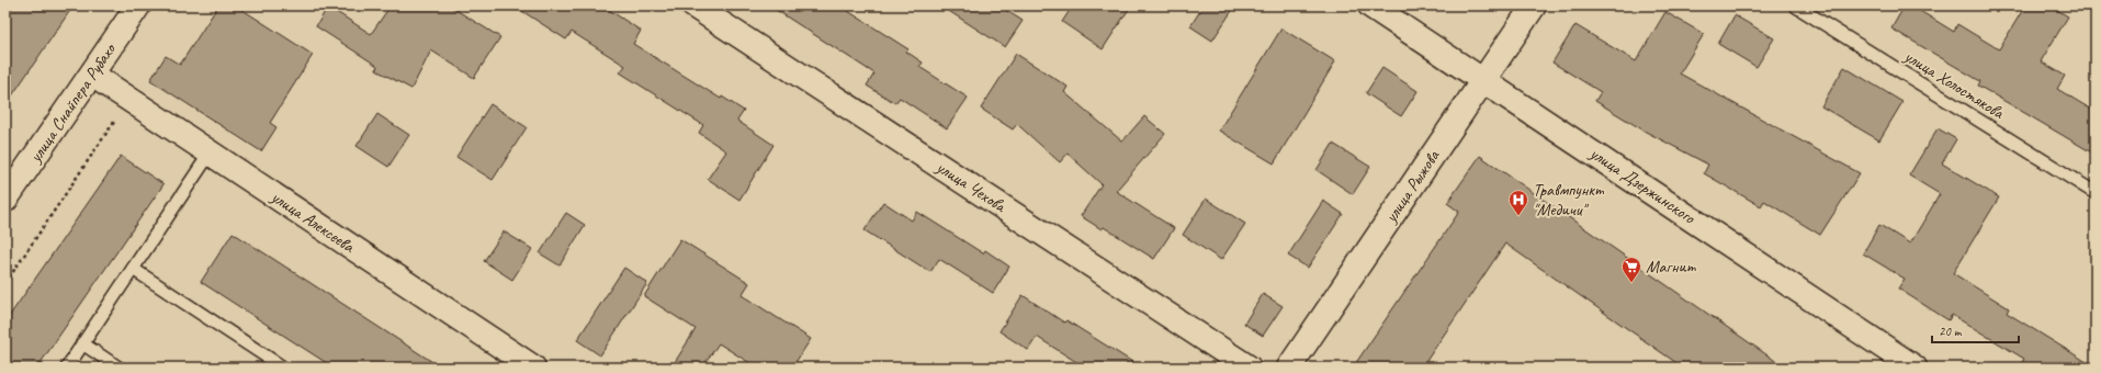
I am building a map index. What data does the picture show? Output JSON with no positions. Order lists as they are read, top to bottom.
{
  "streets": {
    "street": [
      "улица Снайпера Рубахо",
      "улица Дзержинского",
      "улица Чехова",
      "улица Рыжова",
      "улица Алексеева"
    ],
    "lane": ["улица Холостякова"]
  },
  "crossings": [
    ["улица Снайпера Рубахо", "улица Алексеева"],
    ["улица Дзержинского", "улица Рыжова"]
  ],
  "places": {
    "hospital": ["Травмпункт \"Медичи\""],
    "supermarket": ["Магнит"]
  },
  "scale_bar": "20 m"
}
